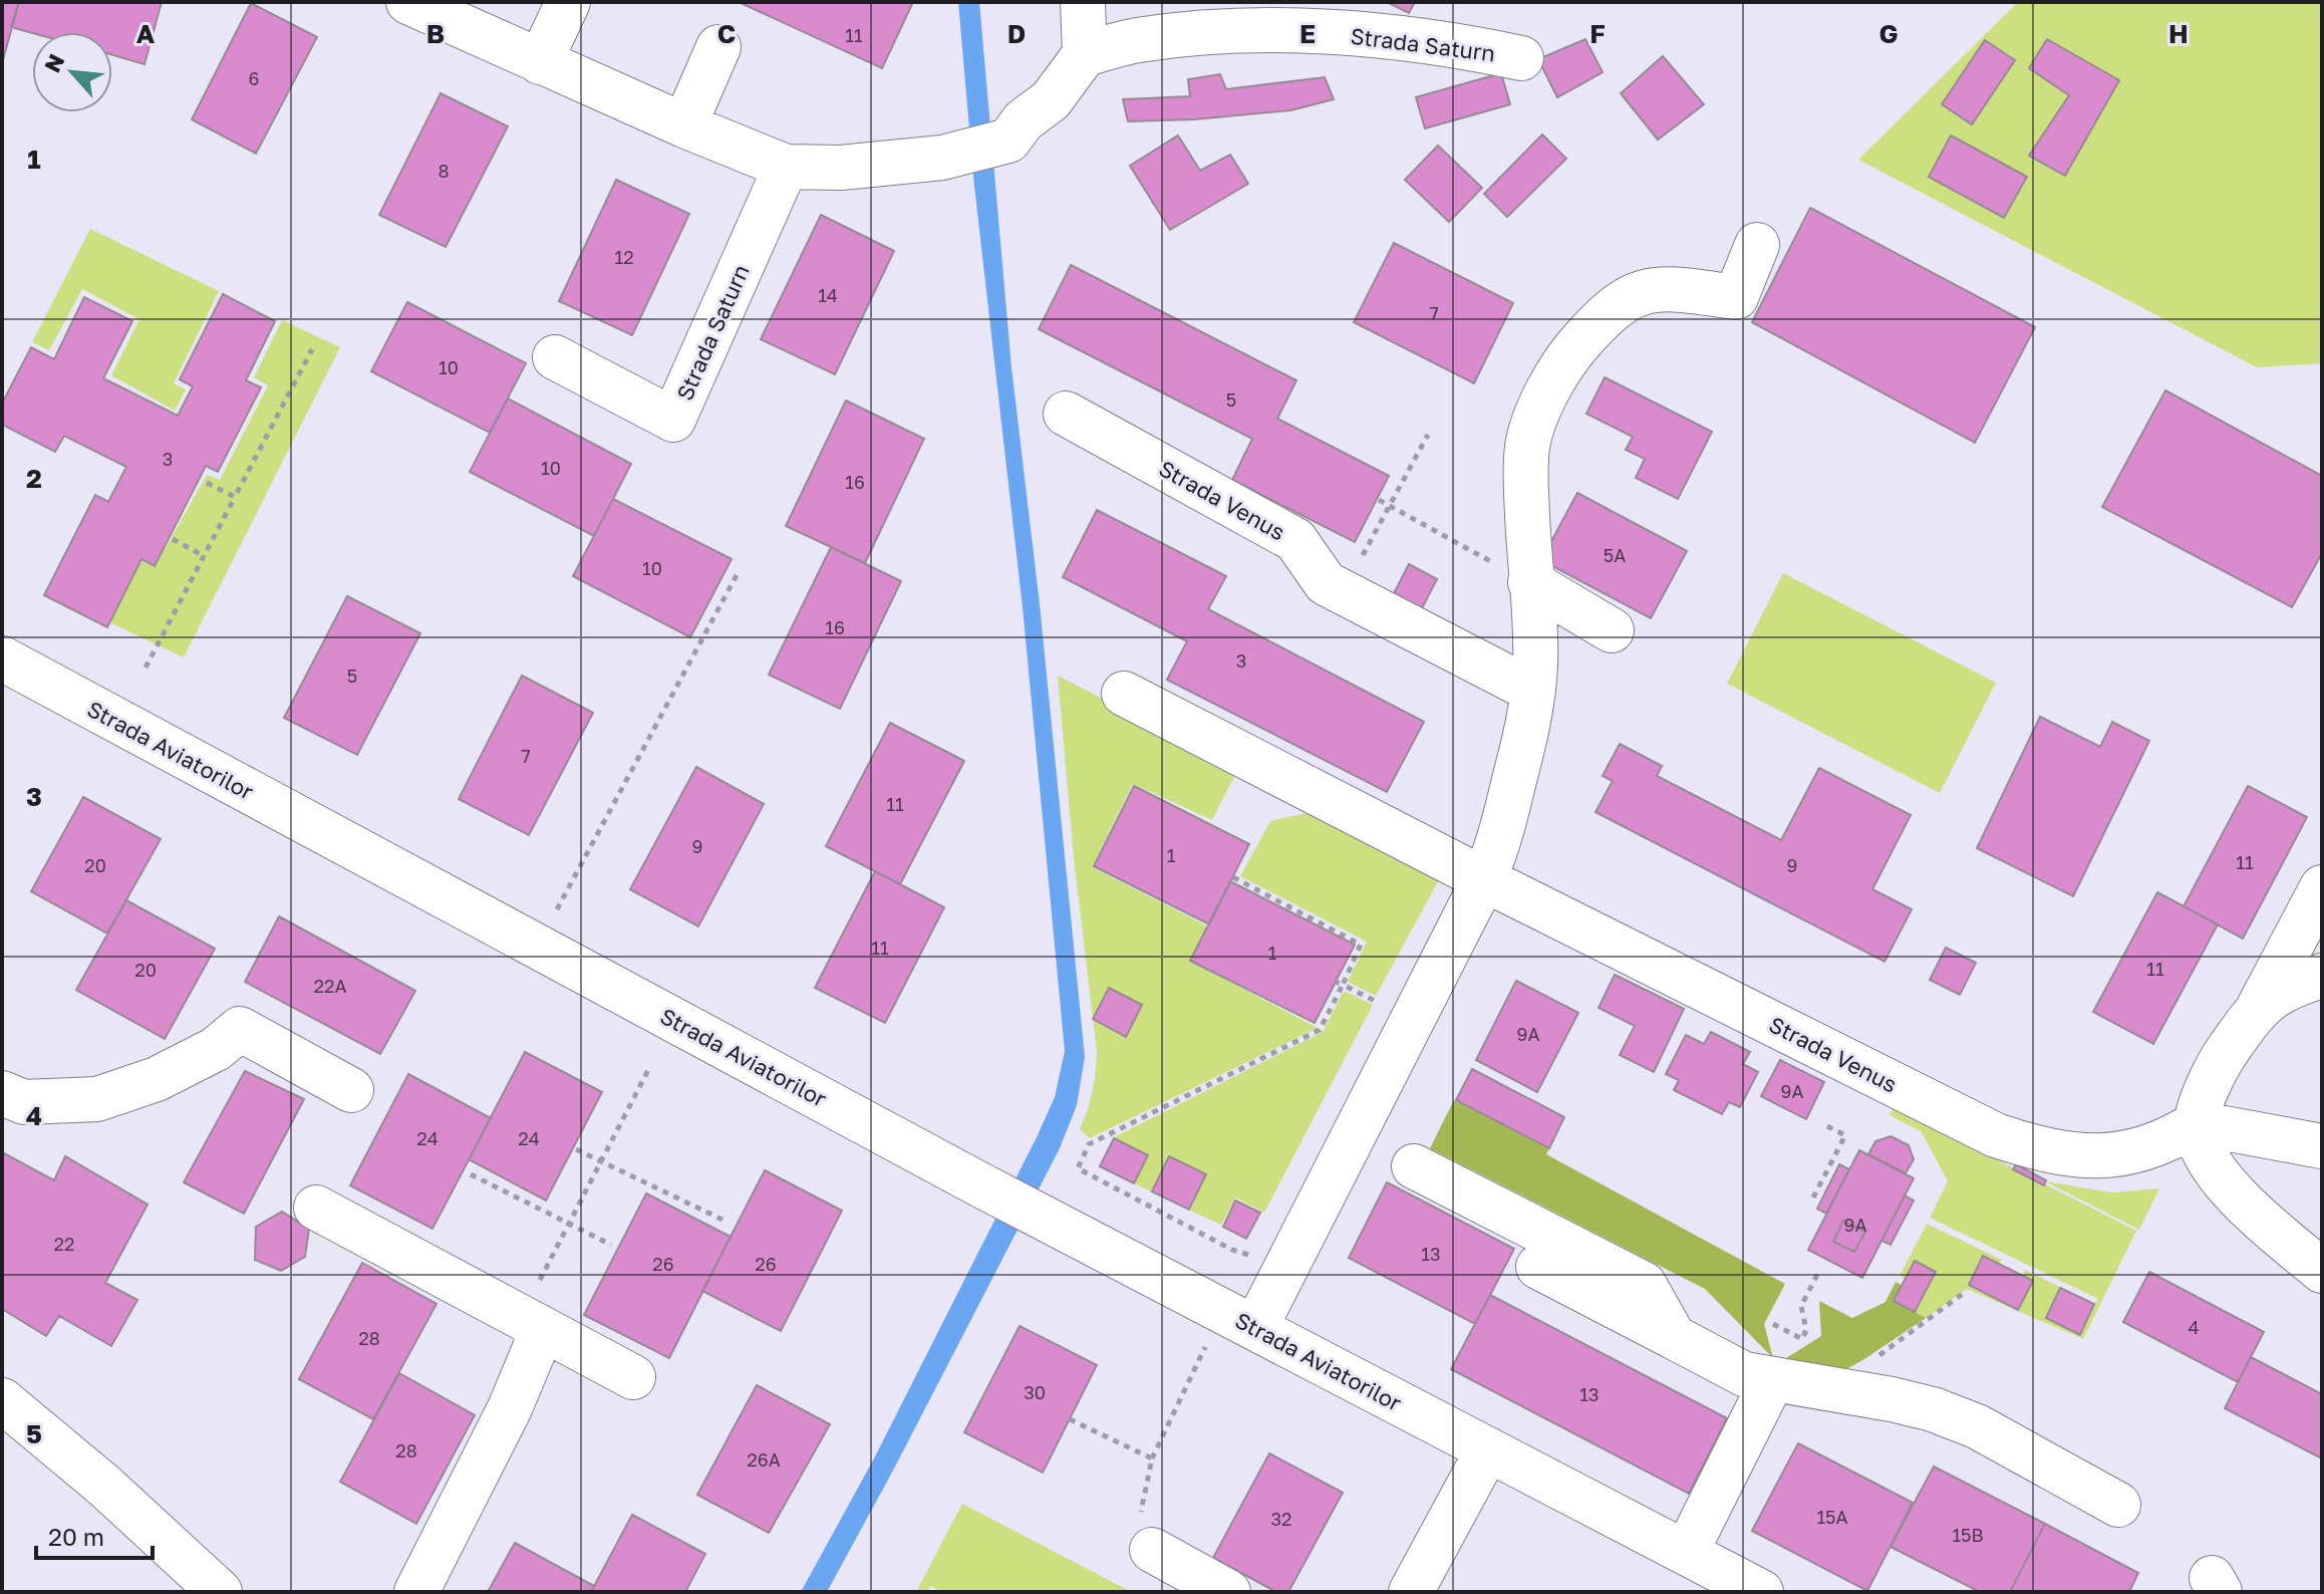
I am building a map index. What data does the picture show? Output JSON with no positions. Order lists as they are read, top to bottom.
{
  "streets": {
    "street": ["Strada Saturn", "Strada Venus", "Strada Aviatorilor"]
  },
  "house_numbers": [
    "11",
    "6",
    "8",
    "12",
    "14",
    "7",
    "10",
    "5",
    "3",
    "10",
    "16",
    "5A",
    "10",
    "16",
    "3",
    "5",
    "7",
    "11",
    "9",
    "1",
    "11",
    "20",
    "9",
    "11",
    "1",
    "11",
    "20",
    "22A",
    "9A",
    "9A",
    "24",
    "24",
    "9A",
    "22",
    "13",
    "26",
    "26",
    "4",
    "28",
    "30",
    "13",
    "28",
    "26A",
    "15A",
    "32",
    "15B"
  ],
  "scale_bar": "20 m",
  "north": "top left",
  "grid": {
    "columns": [
      "A",
      "B",
      "C",
      "D",
      "E",
      "F",
      "G",
      "H"
    ],
    "rows": [
      "1",
      "2",
      "3",
      "4",
      "5"
    ]
  }
}
